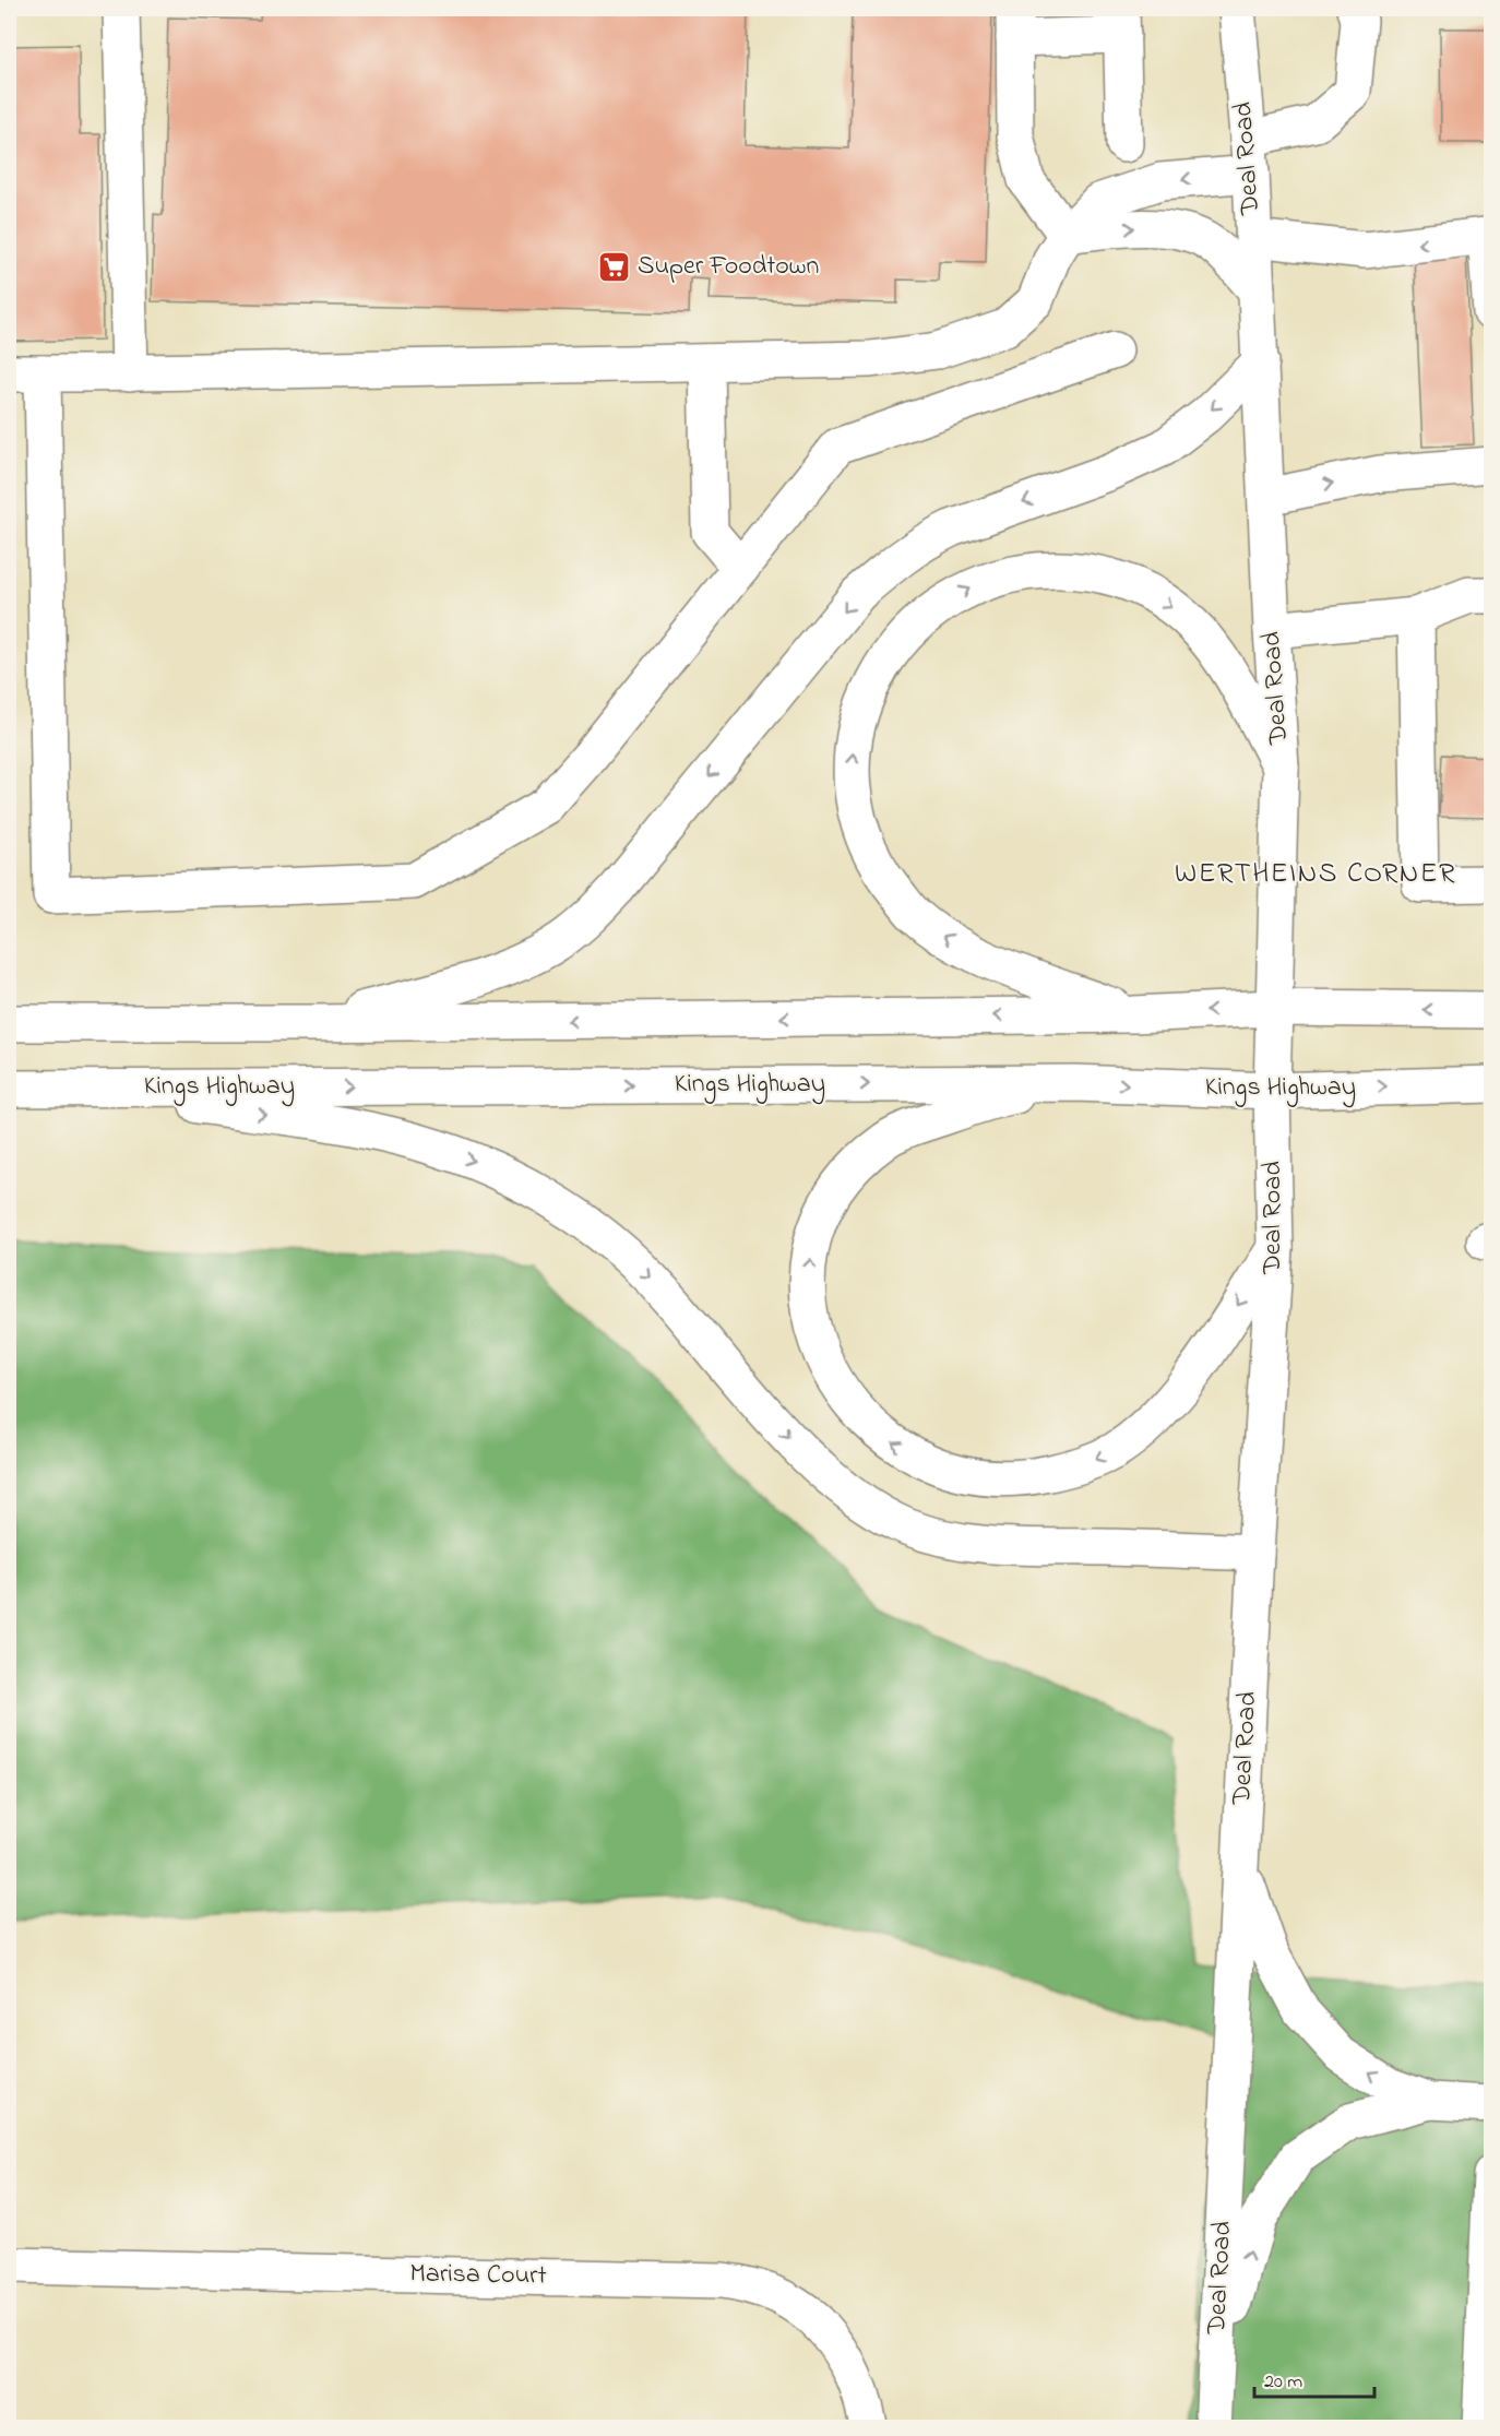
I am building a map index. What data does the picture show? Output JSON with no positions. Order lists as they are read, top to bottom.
{
  "streets": {
    "main road": ["Deal Road", "Kings Highway", "Marisa Court"]
  },
  "crossings": [
    ["Deal Road", "Kings Highway"]
  ],
  "districts": ["WERTHEINS CORNER"],
  "places": {
    "supermarket": ["Super Foodtown"]
  },
  "scale_bar": "20 m"
}
